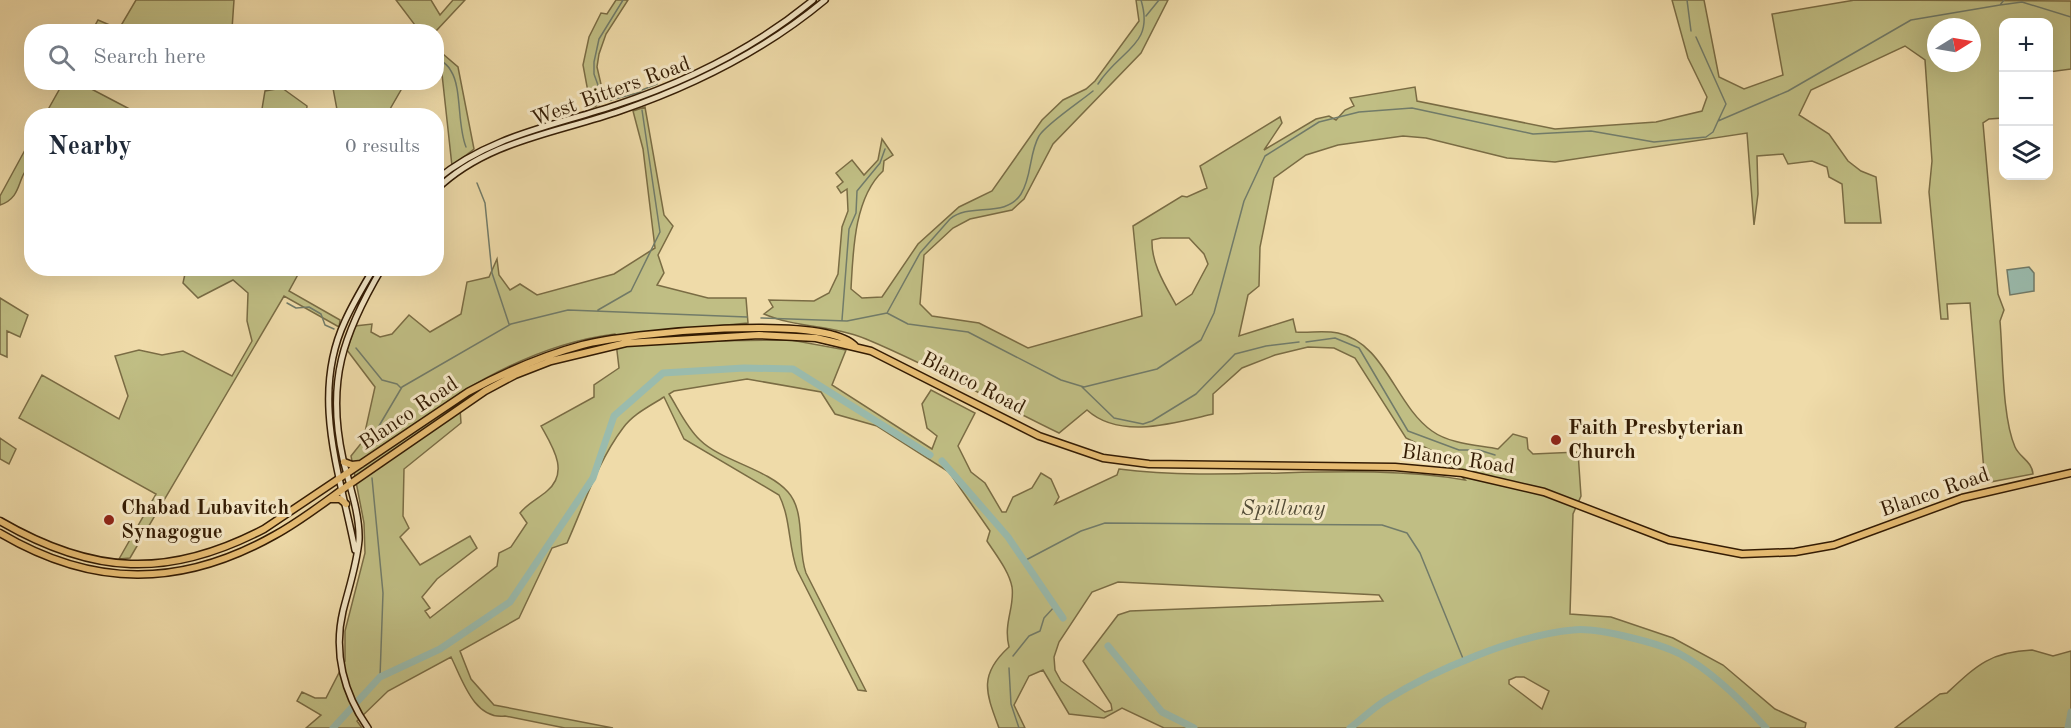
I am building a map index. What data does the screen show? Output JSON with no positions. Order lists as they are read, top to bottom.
{
  "streets": {
    "main road": ["West Bitters Road", "Blanco Road"]
  },
  "water": ["Spillway"],
  "places": ["Faith Presbyterian Church", "Chabad Lubavitch Synagogue"],
  "north": "right",
  "page": {
    "map_buttons": ["+", "−"],
    "search": "Search here",
    "heading": ["Nearby", "0 results"]
  }
}
